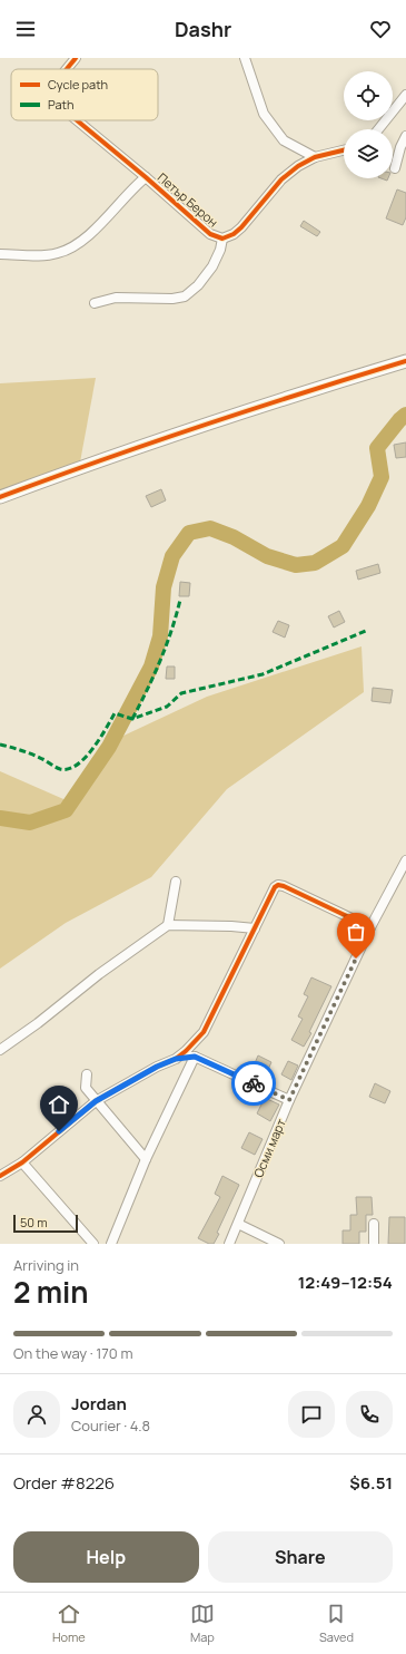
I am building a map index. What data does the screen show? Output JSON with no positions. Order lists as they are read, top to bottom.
{
  "streets": {
    "street": ["Петър Берон", "Осми март"]
  },
  "legend": ["Cycle path", "Path"],
  "scale_bar": "50 m",
  "page": {
    "header": "Dashr",
    "scale": "50 m",
    "heading": ["2 min", "Arriving in", "12:49–12:54"],
    "panel": [
      "Jordan",
      "Courier · 4.8",
      "Order #8226",
      "$6.51"
    ],
    "bar": "On the way · 170 m",
    "buttons": ["Help", "Share"],
    "tabs": ["Home", "Map", "Saved"]
  }
}
